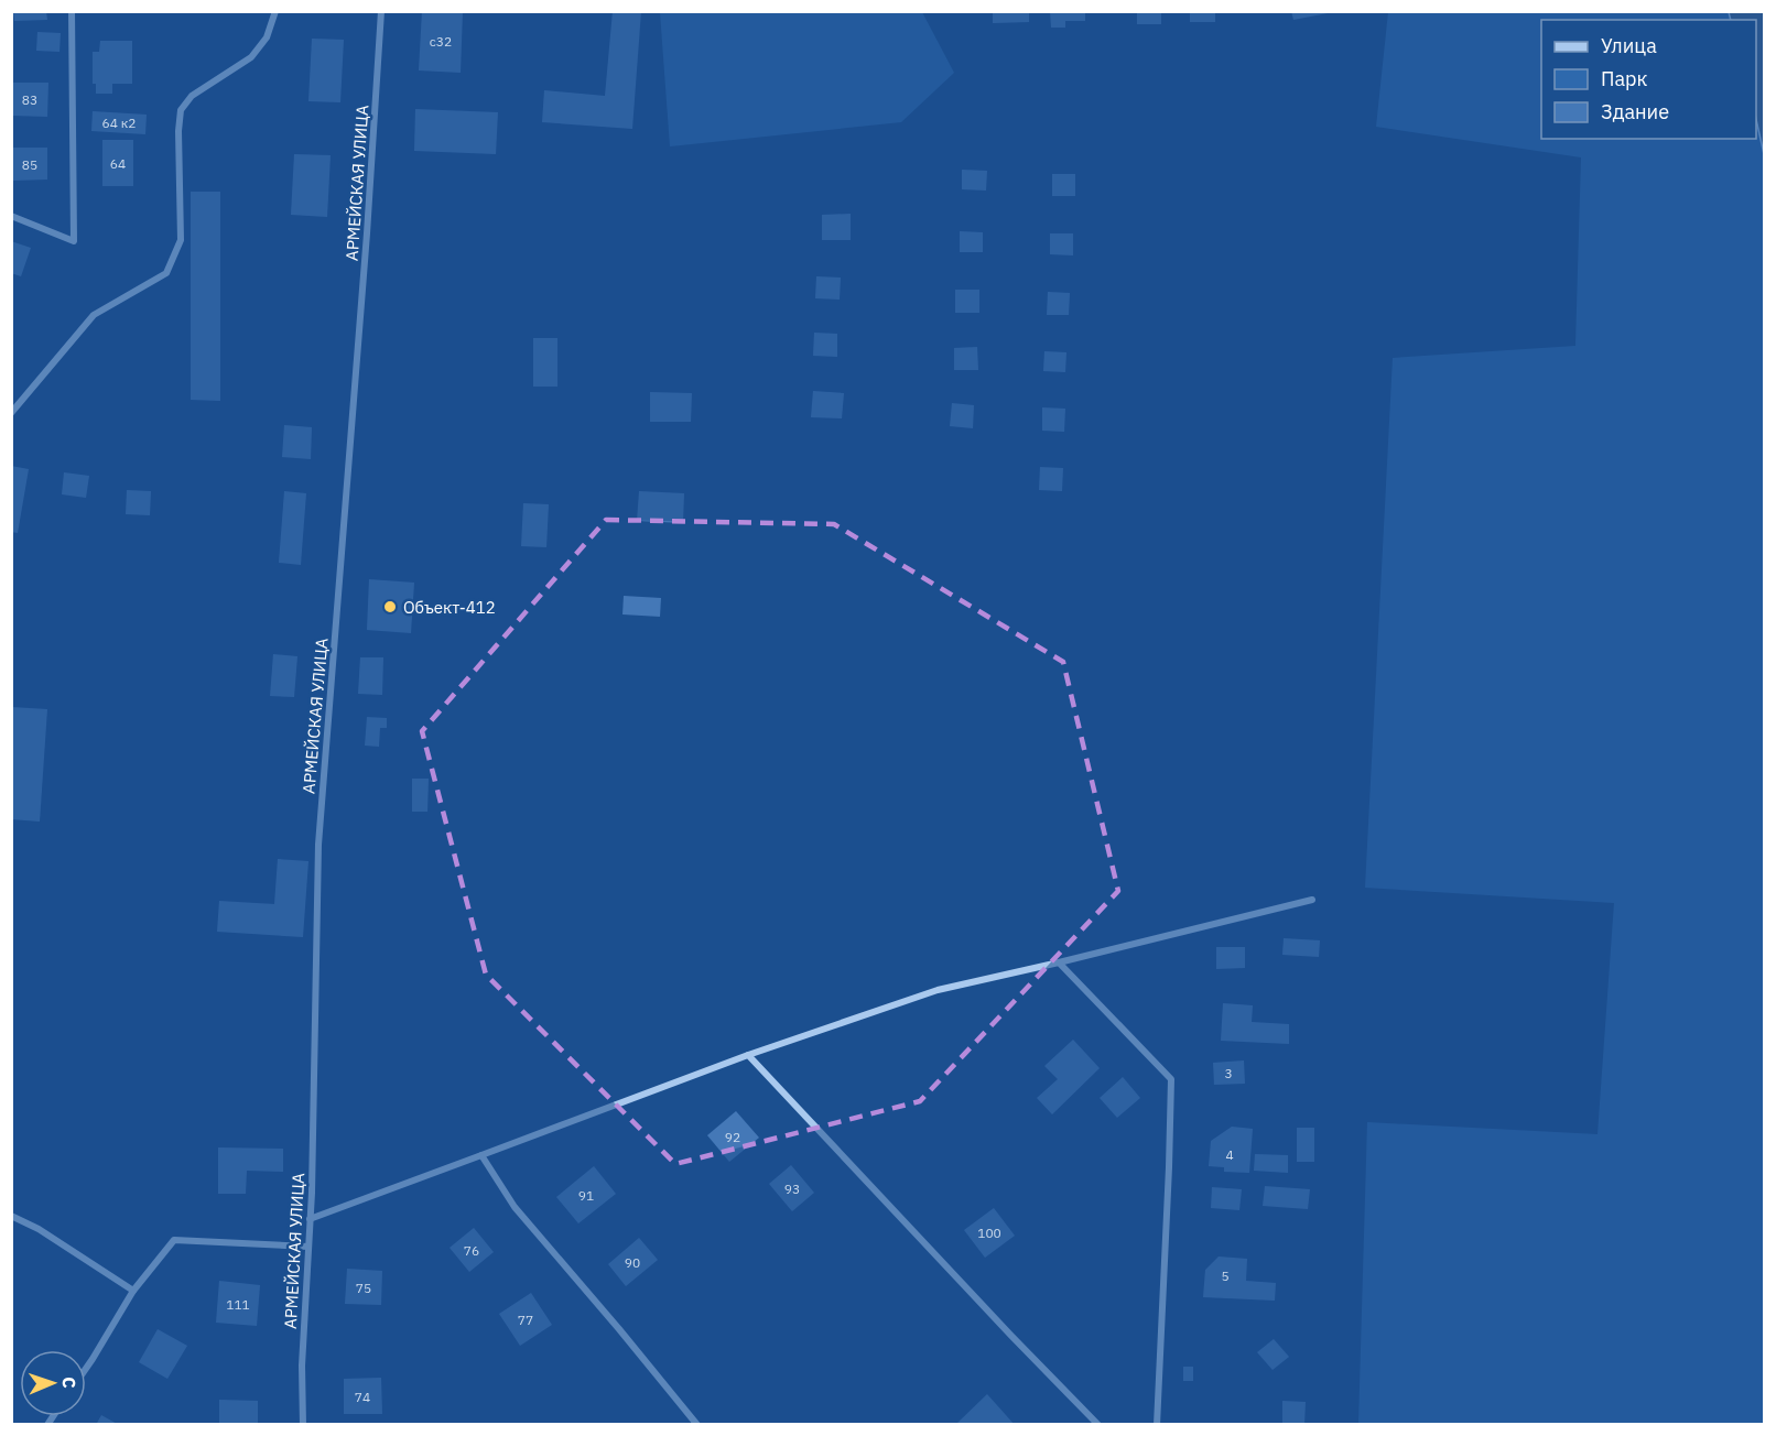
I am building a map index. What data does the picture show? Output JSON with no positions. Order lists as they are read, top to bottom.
{
  "streets": {
    "street": ["АРМЕЙСКАЯ УЛИЦА"]
  },
  "places": ["Объект-412"],
  "house_numbers": [
    "с32",
    "83",
    "64 к2",
    "64",
    "85",
    "3",
    "92",
    "4",
    "93",
    "91",
    "100",
    "76",
    "90",
    "5",
    "75",
    "111",
    "77",
    "74"
  ],
  "legend": ["Улица", "Парк", "Здание"],
  "north": "right"
}
